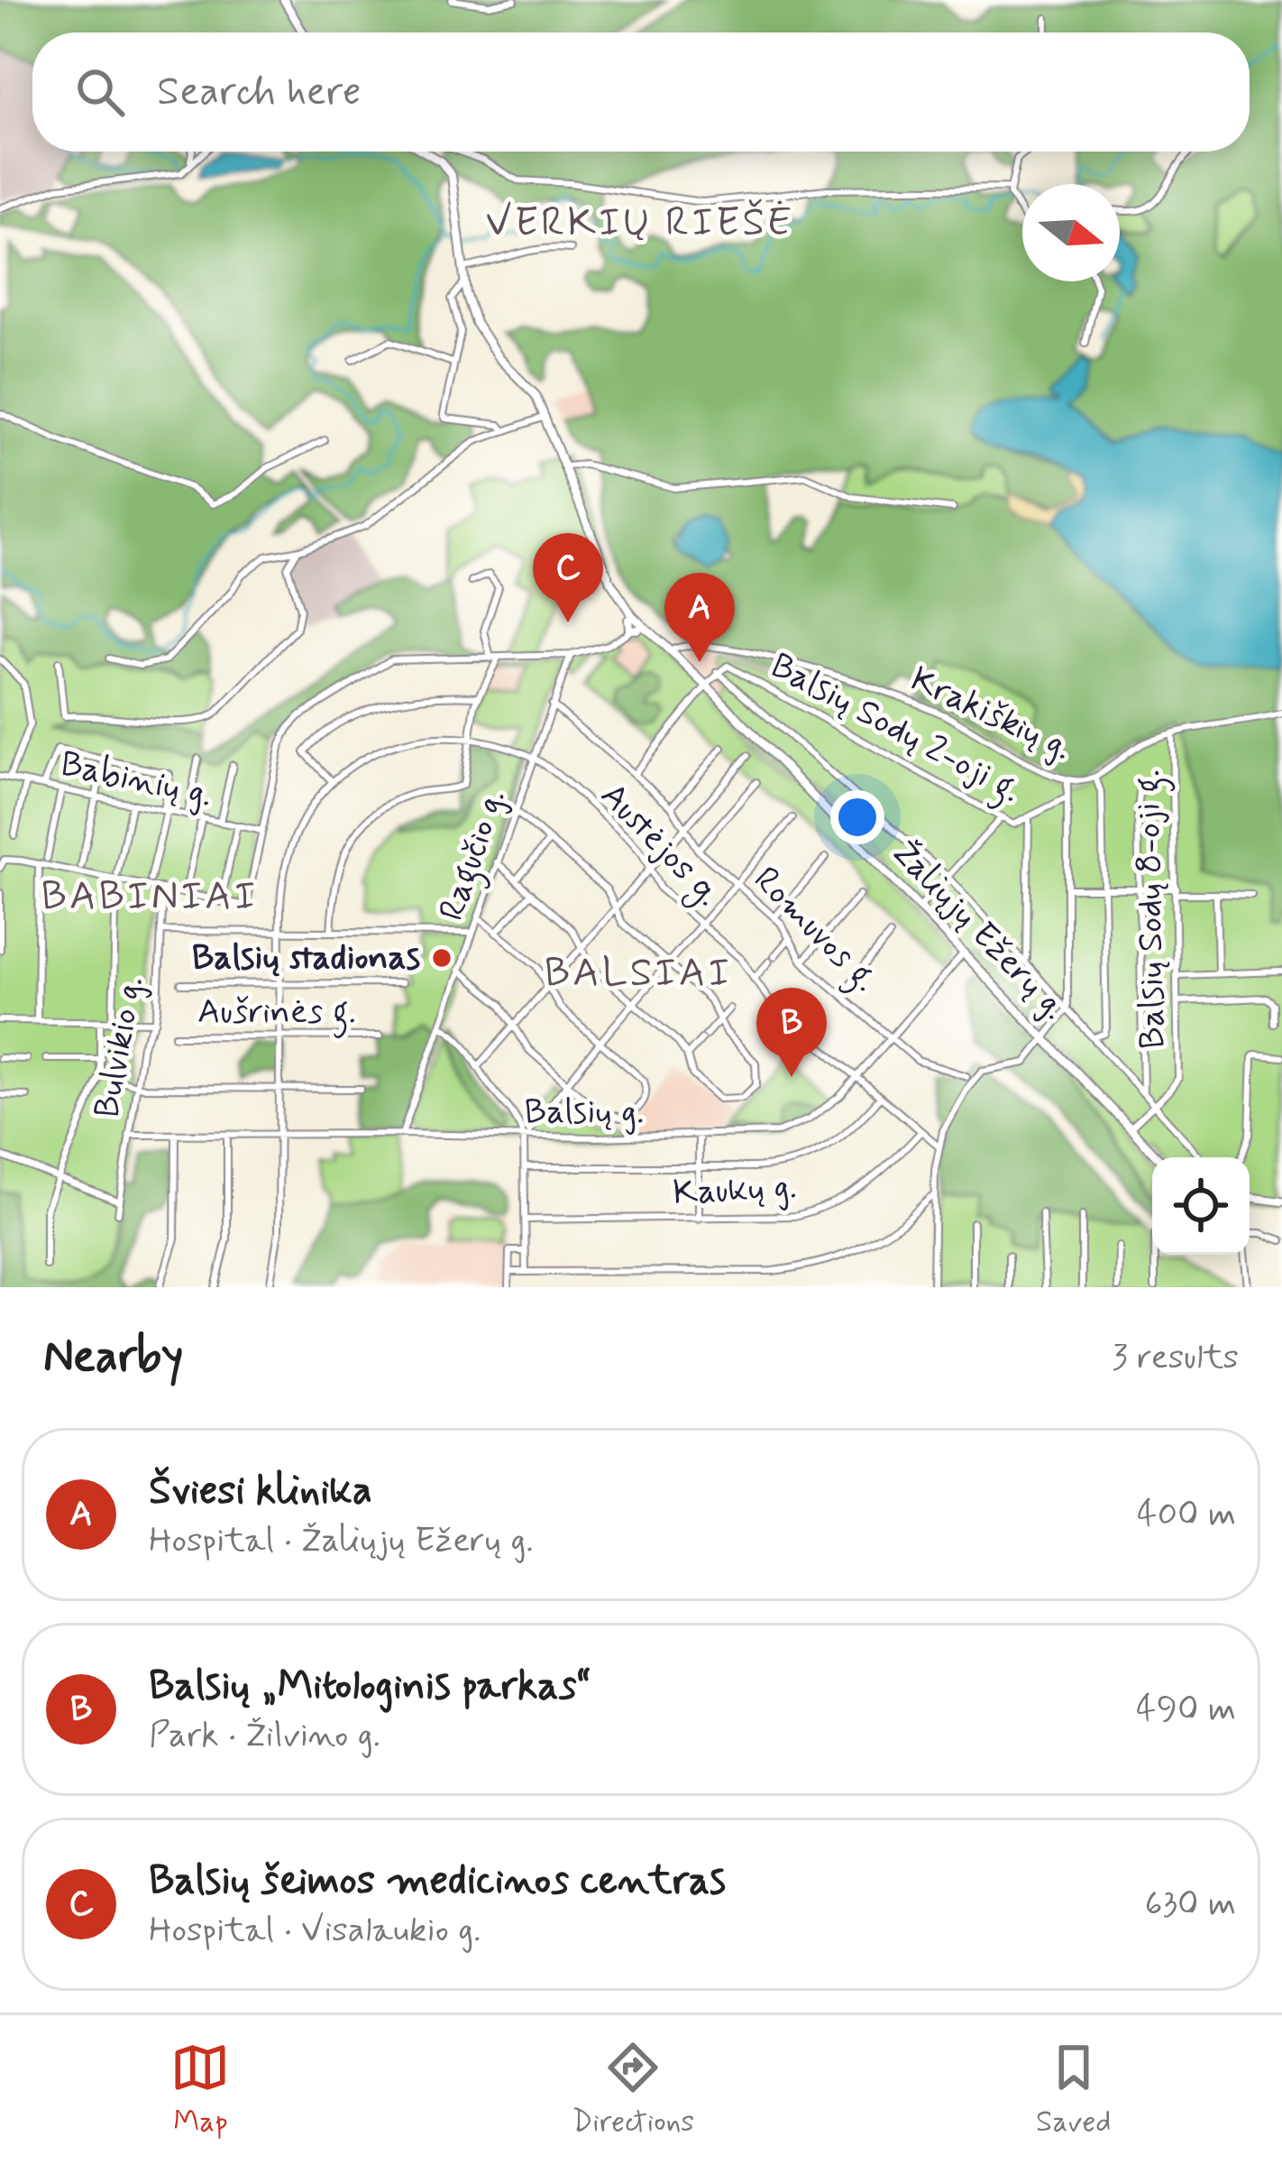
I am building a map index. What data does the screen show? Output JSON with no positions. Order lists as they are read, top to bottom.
{
  "streets": {
    "main road": ["Žaliųjų Ežerų g."],
    "street": [
      "Krakiškių g.",
      "Balsių Sodų 2-oji g.",
      "Babinių g.",
      "Austėjos g.",
      "Ragučio g.",
      "Balsių Sodų 8-oji g.",
      "Romuvos g.",
      "Aušrinės g.",
      "Bulvikio g.",
      "Balsių g.",
      "Kaukų g."
    ]
  },
  "crossings": [
    ["Krakiškių g.", "Balsių Sodų 8-oji g."],
    ["Krakiškių g.", "Žaliųjų Ežerų g."],
    ["Balsių Sodų 2-oji g.", "Romuvos g."],
    ["Balsių Sodų 2-oji g.", "Žaliųjų Ežerų g."],
    ["Austėjos g.", "Ragučio g."],
    ["Austėjos g.", "Balsių g."],
    ["Austėjos g.", "Kaukų g."],
    ["Ragučio g.", "Romuvos g."],
    ["Ragučio g.", "Balsių g."],
    ["Balsių Sodų 8-oji g.", "Žaliųjų Ežerų g."],
    ["Romuvos g.", "Balsių g."],
    ["Žaliųjų Ežerų g.", "Balsių g."],
    ["Bulvikio g.", "Balsių g."]
  ],
  "districts": ["VERKIŲ RIEŠĖ", "BABINIAI", "BALSIAI"],
  "places": ["Balsių stadionas"],
  "north": "right",
  "page": {
    "search": "Search here",
    "pins": ["C", "A", "B"],
    "heading": ["Nearby", "3 results"],
    "list": [
      {
        "mark": "A",
        "name": "Šviesi klinika",
        "note": "Hospital · Žaliųjų Ežerų g.",
        "value": "400 m"
      },
      {
        "mark": "B",
        "name": "Balsių „Mitologinis parkas“",
        "note": "Park · Žilvino g.",
        "value": "490 m"
      },
      {
        "mark": "C",
        "name": "Balsių šeimos medicinos centras",
        "note": "Hospital · Visalaukio g.",
        "value": "630 m"
      }
    ],
    "nav": ["Map", "Directions", "Saved"]
  }
}
